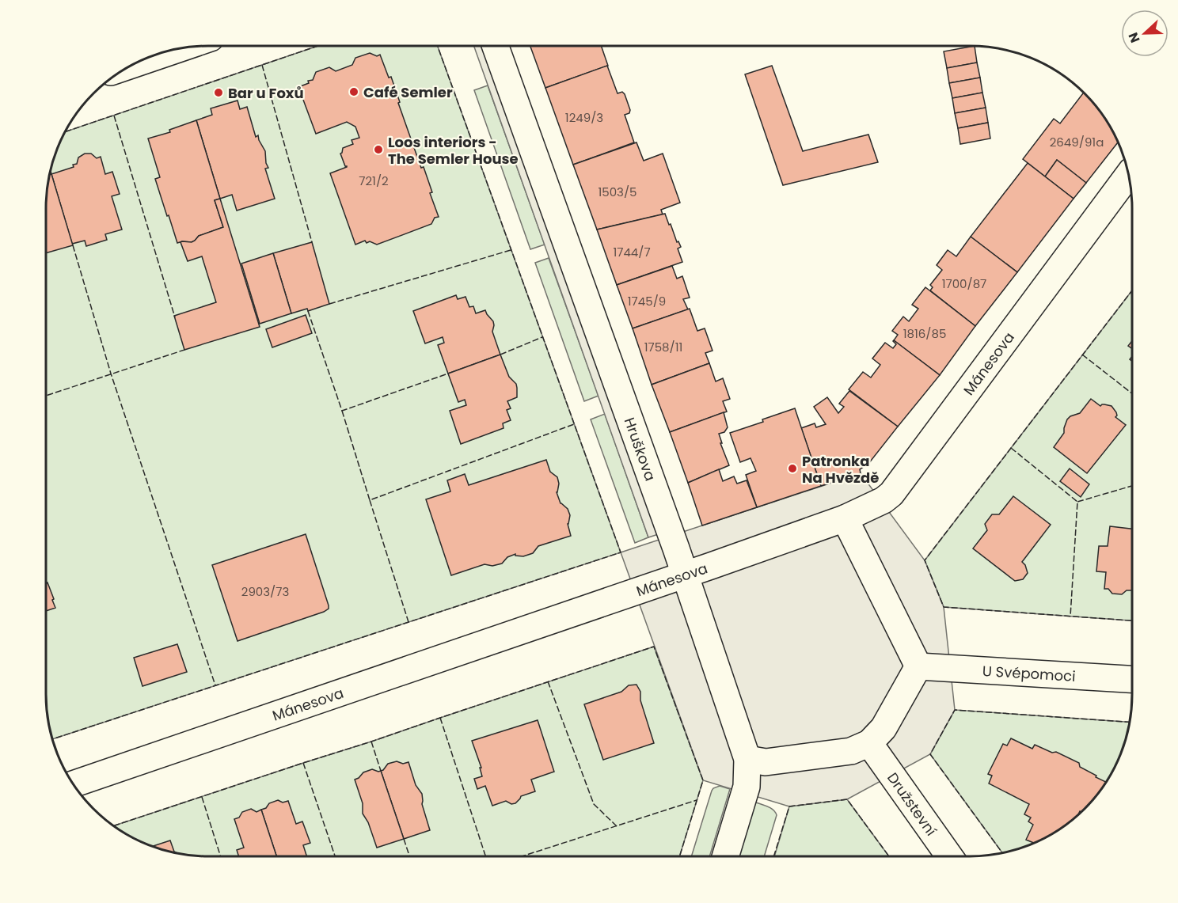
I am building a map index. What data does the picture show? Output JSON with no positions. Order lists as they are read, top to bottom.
{
  "streets": {
    "street": [
      "Mánesova",
      "Hruškova",
      "U Svépomoci",
      "Družstevní"
    ]
  },
  "crossings": [
    ["Mánesova", "Hruškova"]
  ],
  "places": [
    "Café Semler",
    "Bar u Foxů",
    "Loos interiors - The Semler House",
    "Patronka Na Hvězdě"
  ],
  "house_numbers": [
    "1249/3",
    "2649/91a",
    "721/2",
    "1503/5",
    "1744/7",
    "1700/87",
    "1745/9",
    "1816/85",
    "1758/11",
    "2903/73"
  ],
  "north": "left"
}
